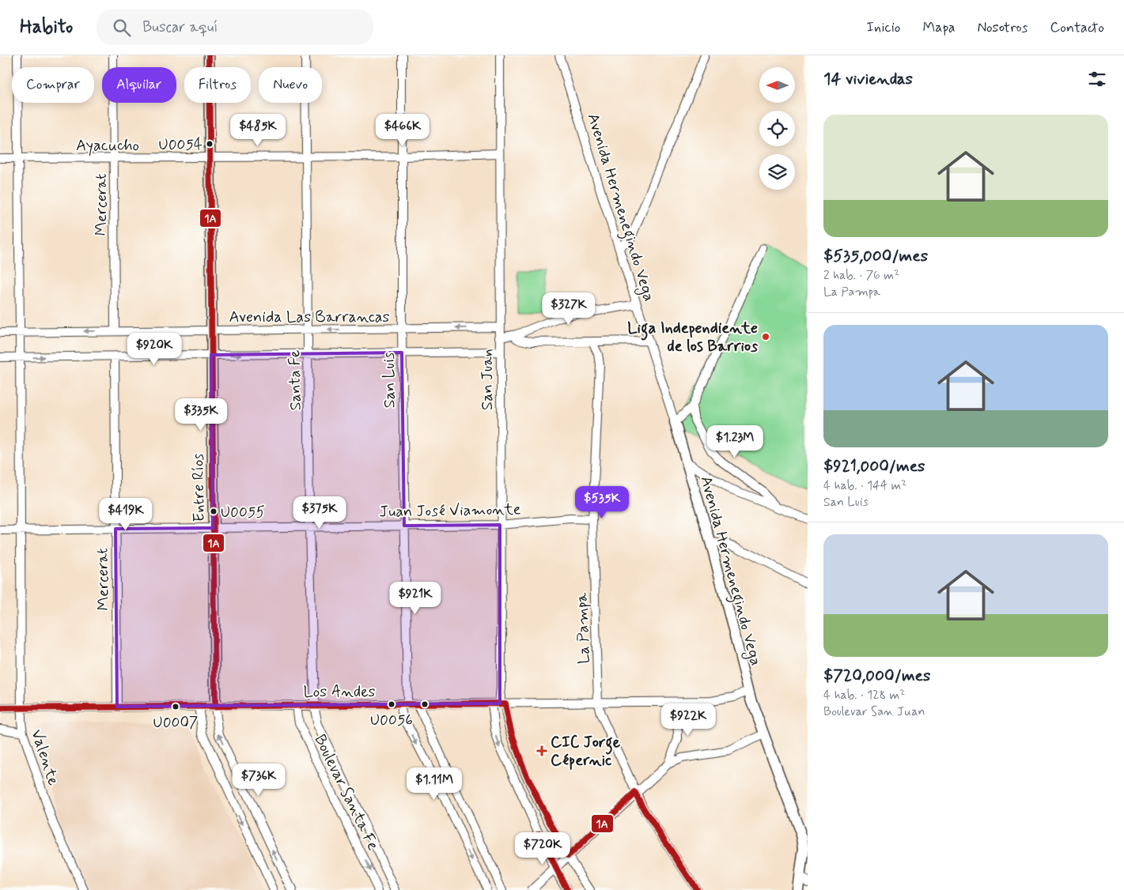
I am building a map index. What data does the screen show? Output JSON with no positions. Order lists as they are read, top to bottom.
{
  "streets": {
    "street": [
      "Ayacucho",
      "Mercerat",
      "Avenida Hermenegindo Vega",
      "Avenida Las Barrancas",
      "San Juan",
      "Santa Fe",
      "San Luis",
      "Entre Ríos",
      "Juan José Viamonte",
      "La Pampa",
      "Los Andes",
      "Valente",
      "Boulevar Santa Fe"
    ]
  },
  "crossings": [
    ["Ayacucho", "Mercerat"],
    ["Ayacucho", "San Juan"],
    ["Ayacucho", "Santa Fe"],
    ["Ayacucho", "San Luis"],
    ["Ayacucho", "Entre Ríos"],
    ["Ayacucho", "Valente"],
    ["Mercerat", "Avenida Las Barrancas"],
    ["Mercerat", "Juan José Viamonte"],
    ["Mercerat", "Los Andes"],
    ["Avenida Hermenegindo Vega", "Los Andes"],
    ["Avenida Las Barrancas", "San Juan"],
    ["Avenida Las Barrancas", "Santa Fe"],
    ["Avenida Las Barrancas", "San Luis"],
    ["Avenida Las Barrancas", "Entre Ríos"],
    ["Avenida Las Barrancas", "Valente"],
    ["San Juan", "Juan José Viamonte"],
    ["San Juan", "Los Andes"],
    ["Santa Fe", "Juan José Viamonte"],
    ["Santa Fe", "Los Andes"],
    ["Santa Fe", "Boulevar Santa Fe"],
    ["San Luis", "Juan José Viamonte"],
    ["San Luis", "Los Andes"],
    ["Entre Ríos", "Juan José Viamonte"],
    ["Entre Ríos", "Los Andes"],
    ["Juan José Viamonte", "La Pampa"],
    ["Juan José Viamonte", "Valente"],
    ["La Pampa", "Los Andes"],
    ["Los Andes", "Valente"],
    ["Los Andes", "Boulevar Santa Fe"]
  ],
  "places": {
    "other": [
      "U0054",
      "Liga Independiente de los Barrios",
      "U0055",
      "U0056",
      "U0007"
    ],
    "health": ["CIC Jorge Cépernic"]
  },
  "lines": ["transit line 1A"],
  "north": "left",
  "page": {
    "header": "Habito",
    "search": "Buscar aquí",
    "nav": [
      "Inicio",
      "Mapa",
      "Nosotros",
      "Contacto"
    ],
    "heading": "14 viviendas",
    "chip": [
      "Comprar",
      "Alquilar",
      "Filtros",
      "Nuevo"
    ],
    "list": [
      {
        "name": "$535,000/mes",
        "note": "2 hab. · 76 m² · La Pampa"
      },
      {
        "name": "$921,000/mes",
        "note": "4 hab. · 144 m² · San Luis"
      },
      {
        "name": "$720,000/mes",
        "note": "4 hab. · 128 m² · Boulevar San Juan"
      }
    ],
    "price": [
      "$485K",
      "$466K",
      "$327K",
      "$920K",
      "$335K",
      "$1.23M",
      "$535K",
      "$375K",
      "$419K",
      "$921K",
      "$922K",
      "$736K",
      "$1.11M",
      "$720K"
    ]
  }
}
